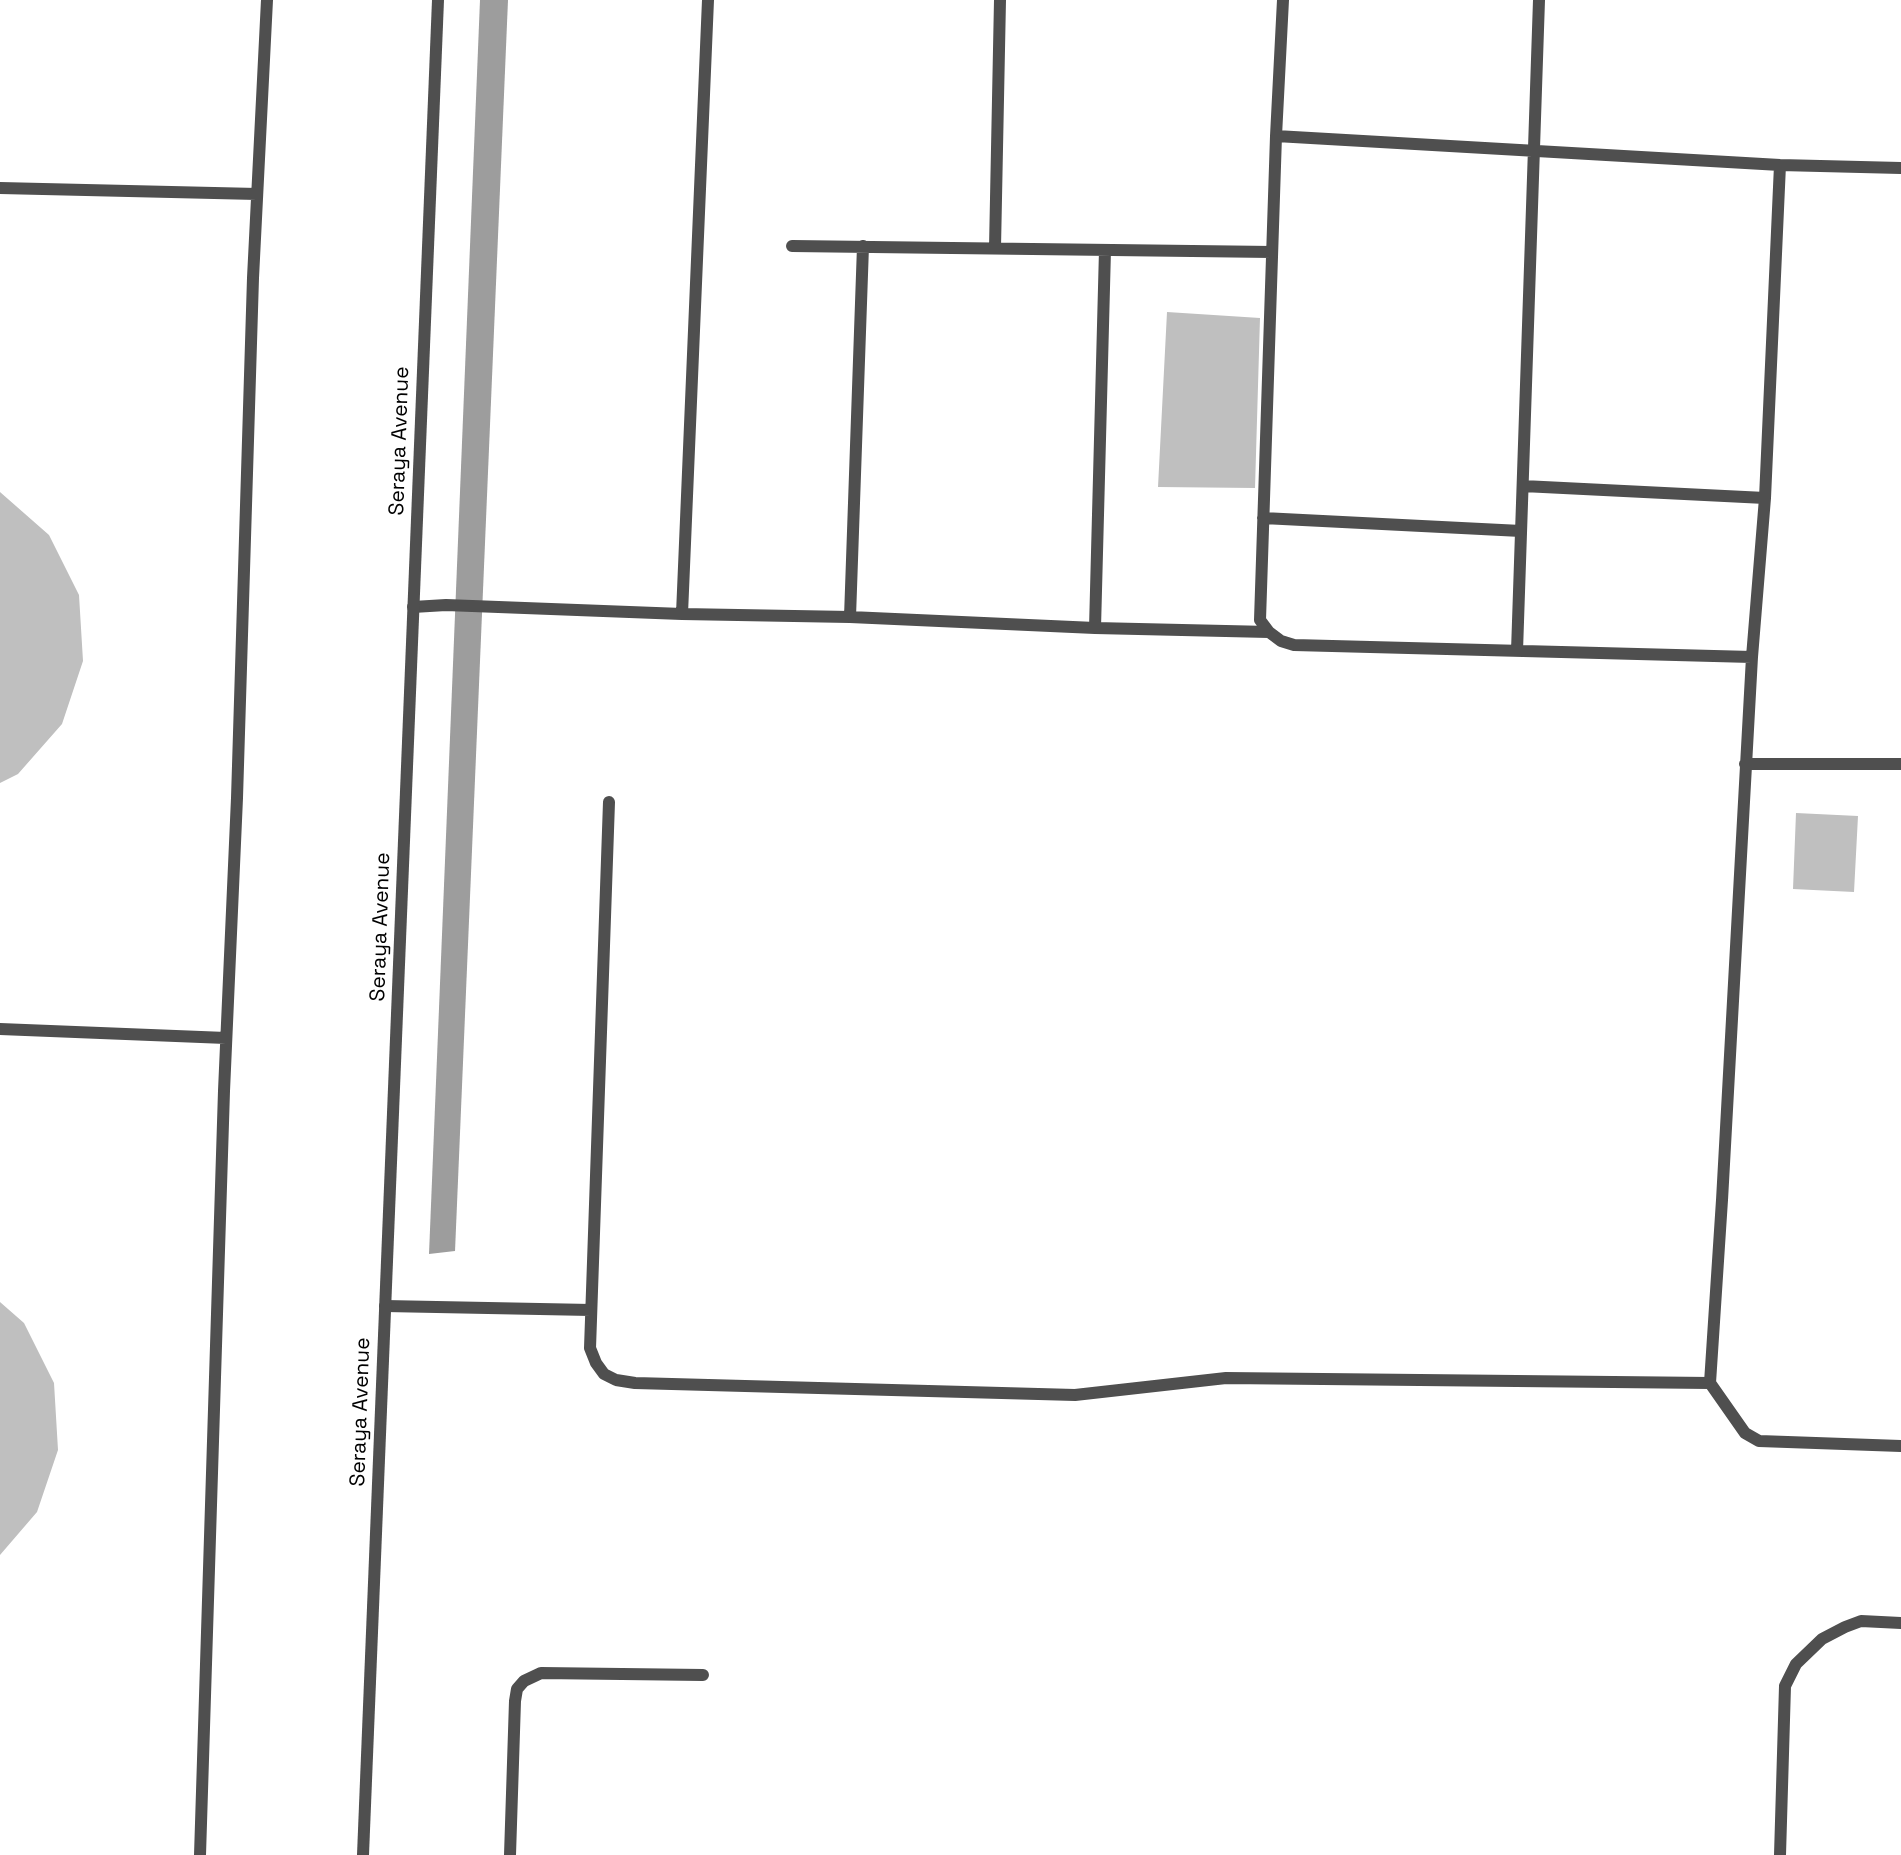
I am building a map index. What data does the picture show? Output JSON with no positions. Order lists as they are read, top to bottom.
{
  "streets": {
    "street": ["Seraya Avenue"]
  }
}
